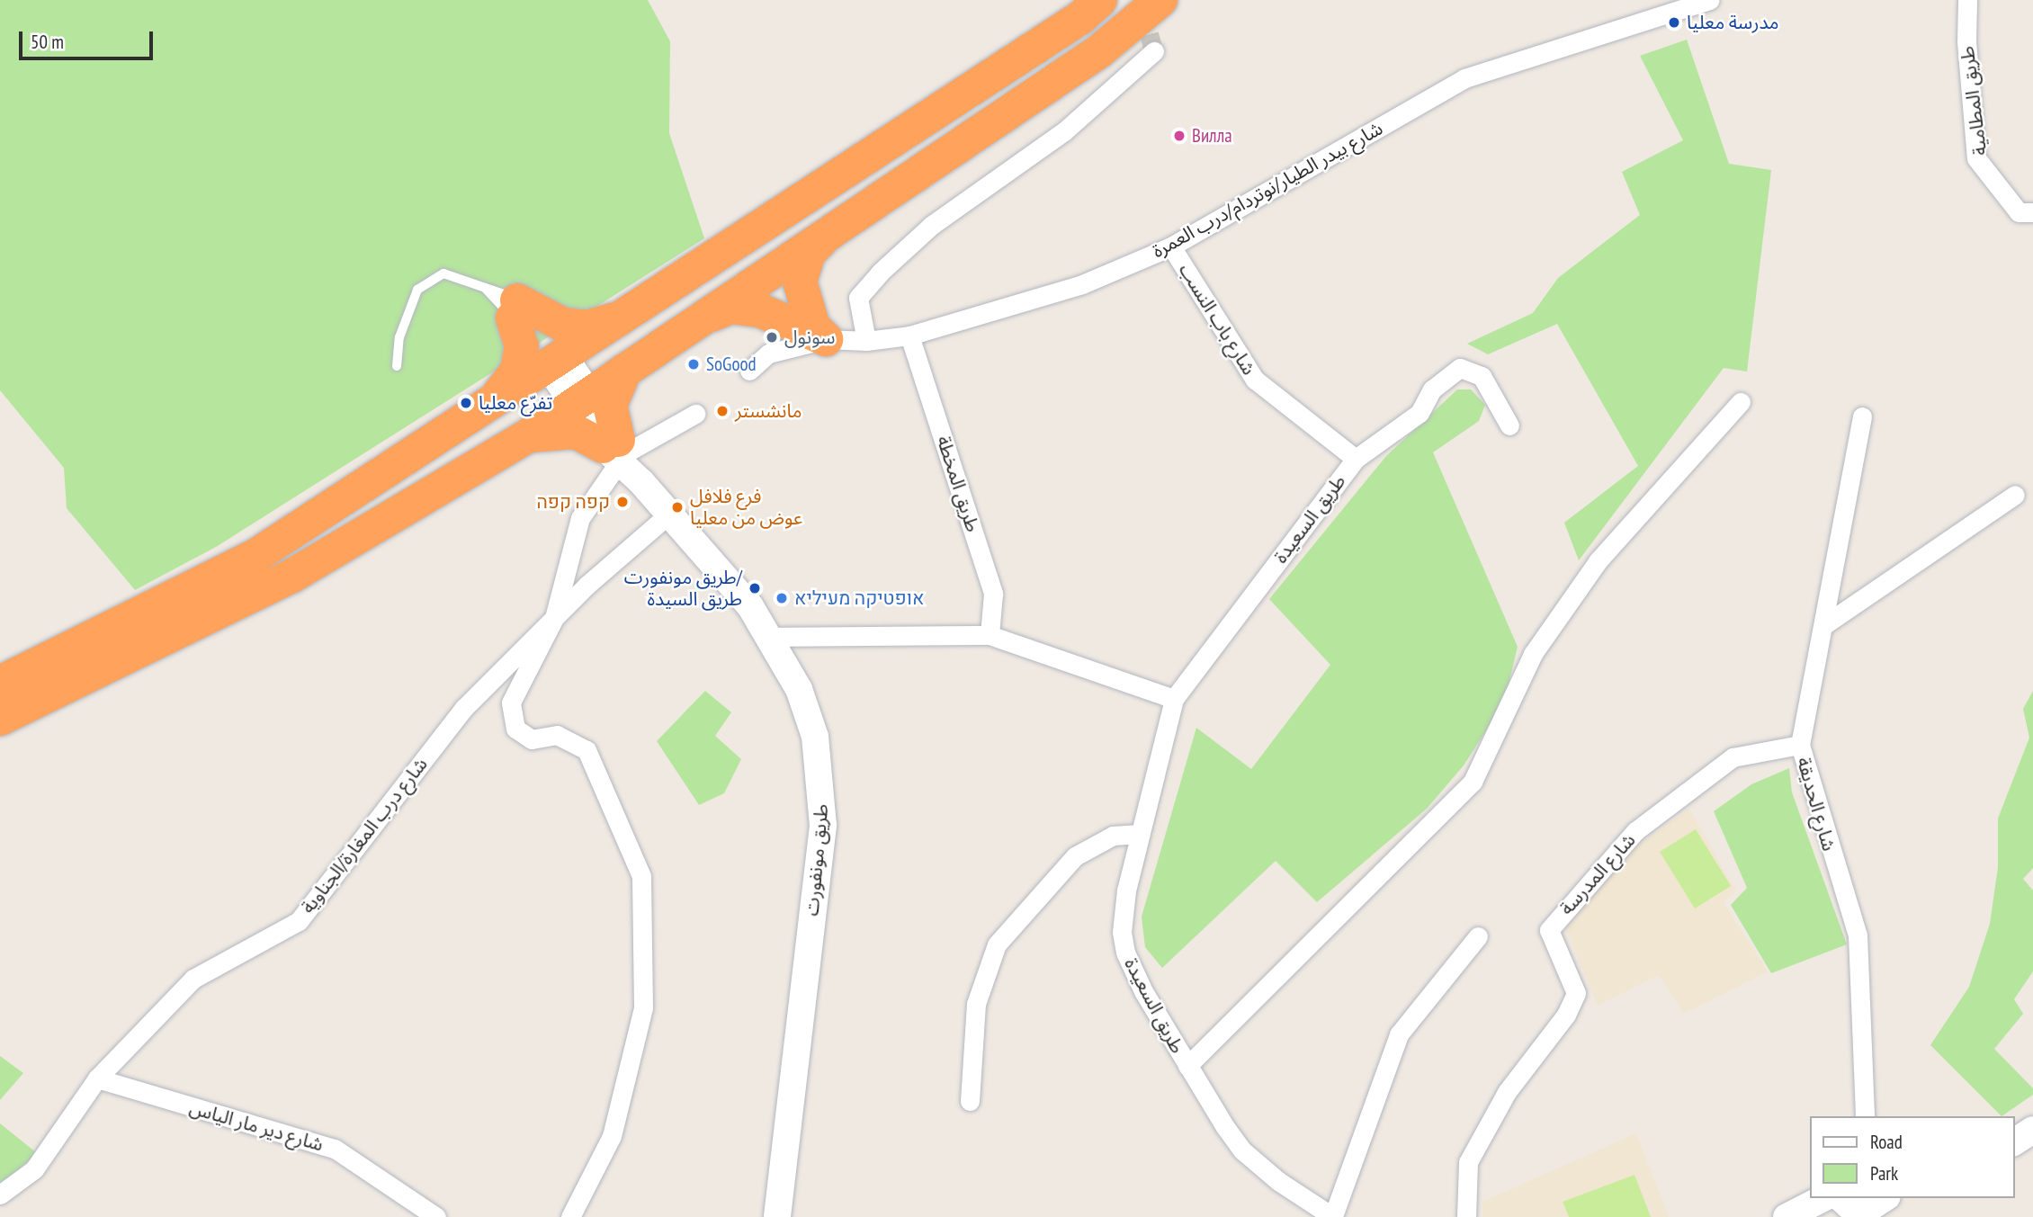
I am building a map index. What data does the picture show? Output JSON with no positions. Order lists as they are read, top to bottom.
{
  "streets": {
    "main road": ["طريق مونفورت"],
    "street": [
      "طريق المطامية",
      "شارع بيدر الطيار/نوتردام/درب العمرة",
      "شارع باب النسب",
      "طريق المخطة",
      "طريق السعيدة",
      "شارع الحديقة",
      "شارع درب المغارة/الجناوية",
      "شارع المدرسة",
      "شارع دير مار الياس"
    ]
  },
  "crossings": [
    ["شارع بيدر الطيار/نوتردام/درب العمرة", "شارع باب النسب"],
    ["شارع بيدر الطيار/نوتردام/درب العمرة", "طريق المخطة"],
    ["شارع باب النسب", "طريق السعيدة"],
    ["شارع الحديقة", "شارع المدرسة"],
    ["شارع درب المغارة/الجناوية", "طريق مونفورت"],
    ["شارع درب المغارة/الجناوية", "شارع دير مار الياس"]
  ],
  "places": [
    "مدرسة معليا",
    "Вилла",
    "سونول",
    "SoGood",
    "تفرّع معليا",
    "مانشستر",
    "קפה קפה",
    "فرع فلافل عوض من معليا",
    "طريق مونفورت/ طريق السيدة",
    "אופטיקה מעיליא"
  ],
  "legend": ["Road", "Park"],
  "scale_bar": "50 m"
}
